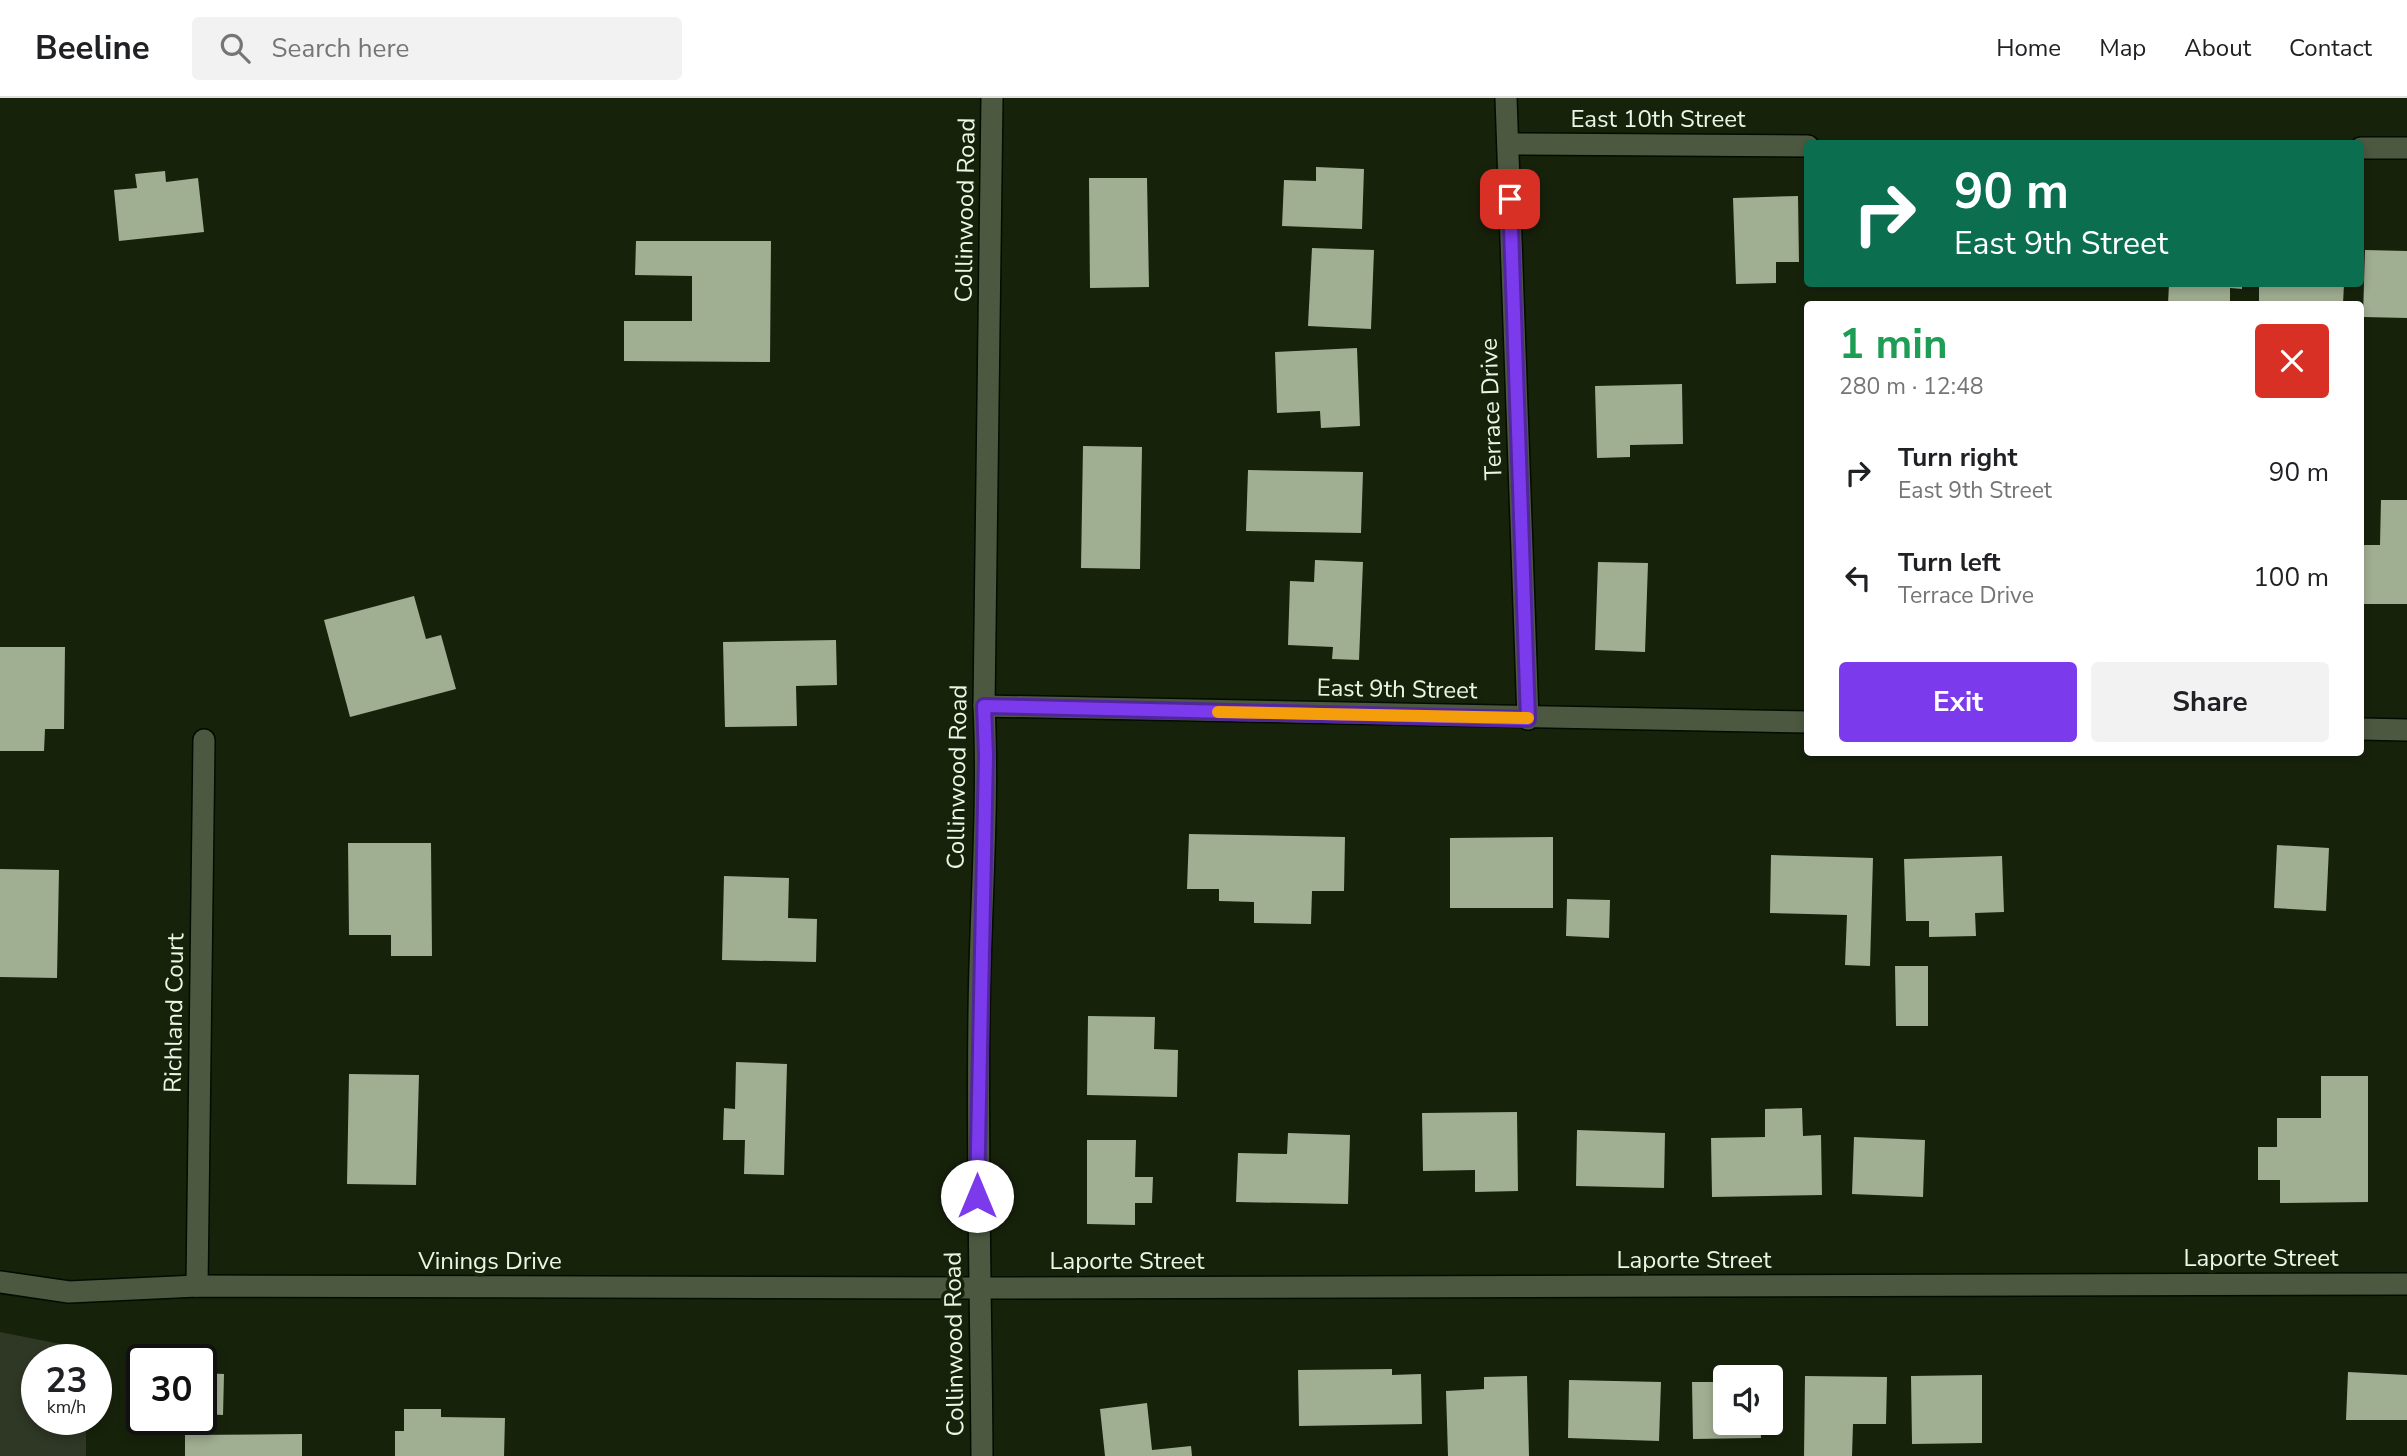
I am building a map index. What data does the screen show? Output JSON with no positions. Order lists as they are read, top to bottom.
{
  "streets": {
    "street": [
      "East 10th Street",
      "Collinwood Road",
      "Terrace Drive",
      "East 9th Street",
      "Richland Court",
      "Laporte Street",
      "Vinings Drive"
    ]
  },
  "crossings": [
    ["East 10th Street", "Terrace Drive"],
    ["Collinwood Road", "East 9th Street"],
    ["Collinwood Road", "Laporte Street"],
    ["Collinwood Road", "Vinings Drive"],
    ["Terrace Drive", "East 9th Street"],
    ["Richland Court", "Vinings Drive"],
    ["Laporte Street", "Vinings Drive"]
  ],
  "page": {
    "header": "Beeline",
    "search": "Search here",
    "nav": [
      "Home",
      "Map",
      "About",
      "Contact"
    ],
    "turn": ["90 m", "East 9th Street"],
    "heading": ["1 min", "280 m · 12:48"],
    "list": [
      {
        "name": "Turn right",
        "note": "East 9th Street",
        "value": "90 m"
      },
      {
        "name": "Turn left",
        "note": "Terrace Drive",
        "value": "100 m"
      }
    ],
    "buttons": ["Exit", "Share"],
    "speed": "23 km/h",
    "limit": "30"
  }
}
